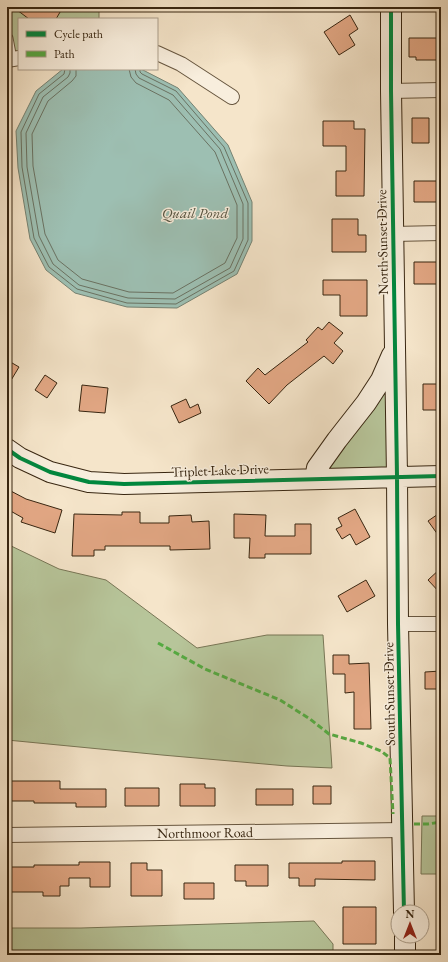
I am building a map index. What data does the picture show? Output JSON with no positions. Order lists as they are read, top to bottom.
{
  "streets": {
    "street": [
      "North Sunset Drive",
      "Triplet Lake Drive",
      "South Sunset Drive",
      "Northmoor Road"
    ]
  },
  "crossings": [
    ["North Sunset Drive", "Triplet Lake Drive"],
    ["North Sunset Drive", "South Sunset Drive"],
    ["Triplet Lake Drive", "South Sunset Drive"],
    ["South Sunset Drive", "Northmoor Road"]
  ],
  "water": ["Quail Pond"],
  "legend": ["Cycle path", "Path"],
  "north": "top"
}
